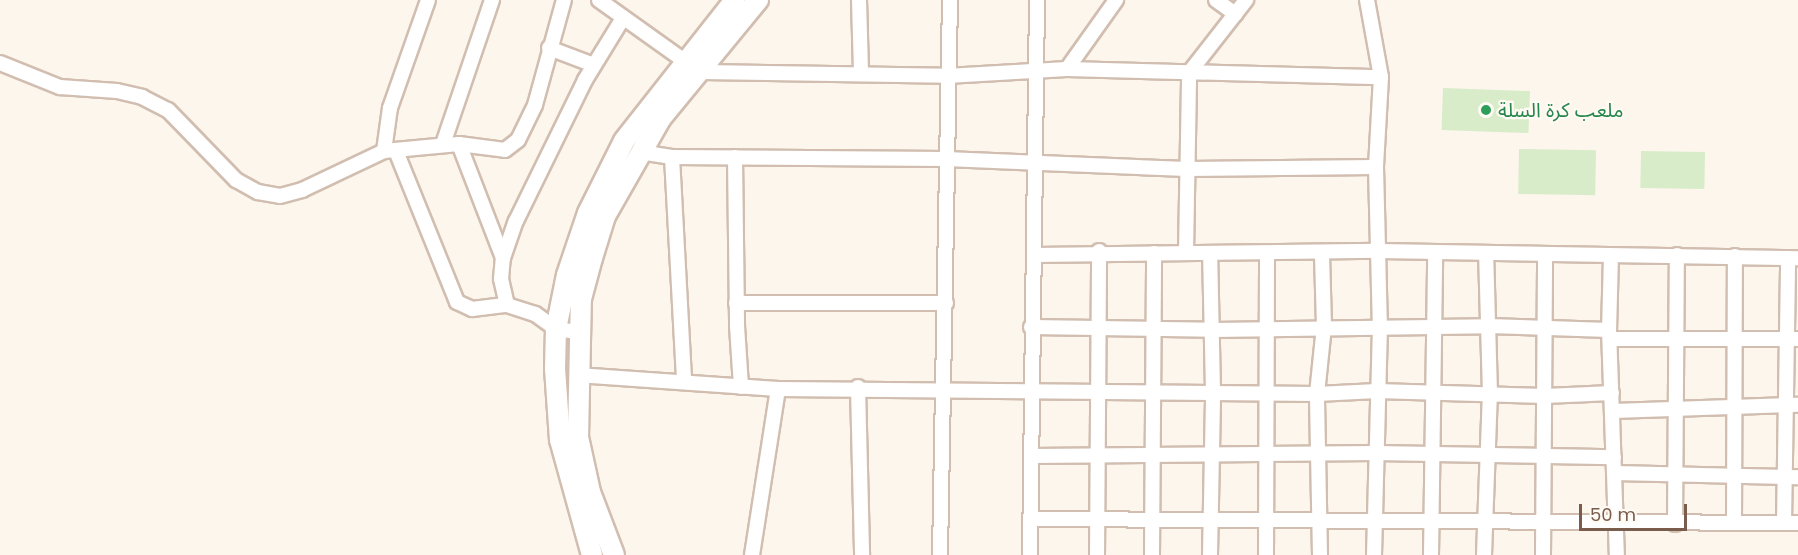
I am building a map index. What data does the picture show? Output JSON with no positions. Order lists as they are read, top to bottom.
{
  "places": ["ملعب كرة السلة"],
  "scale_bar": "50 m"
}
